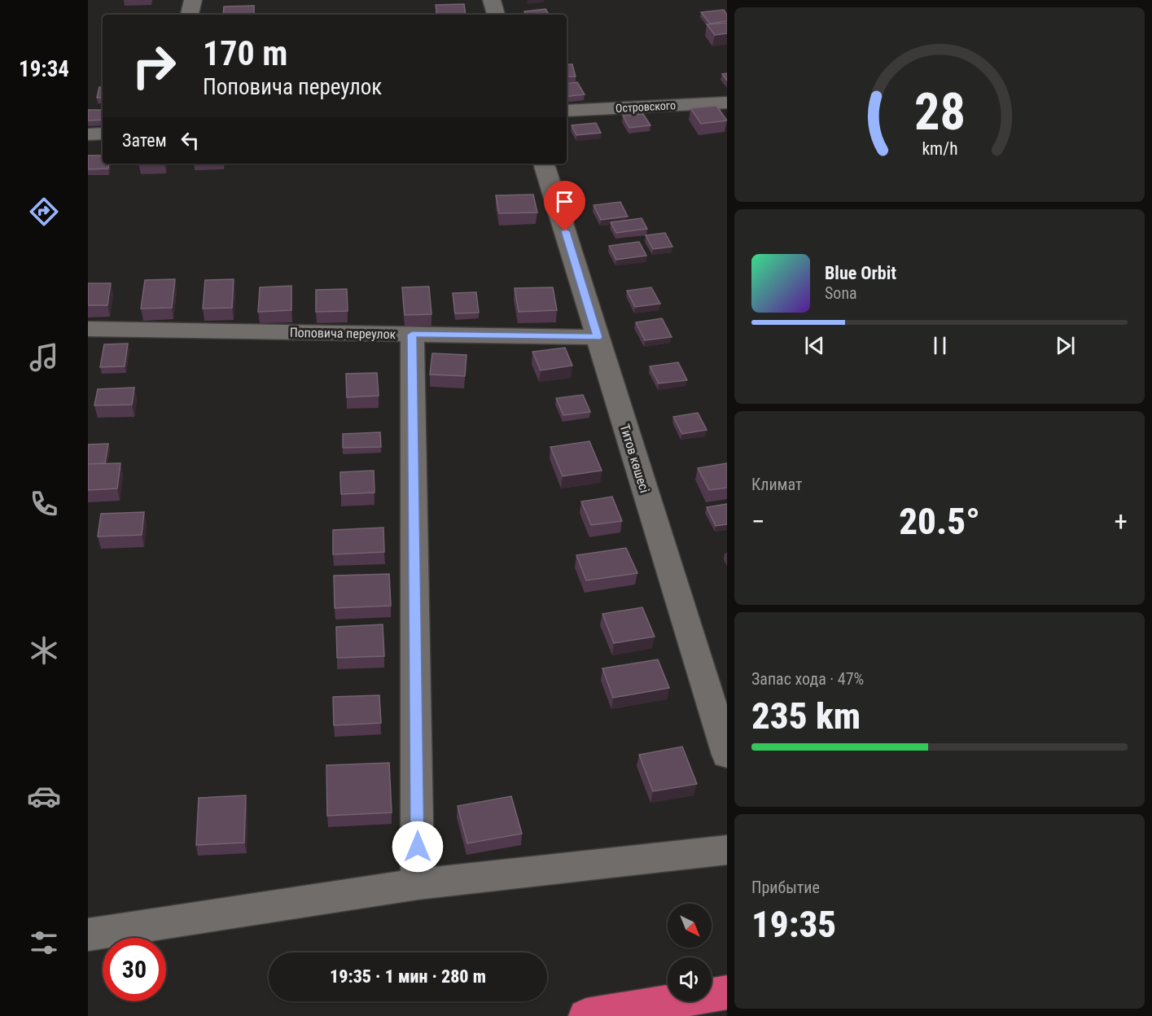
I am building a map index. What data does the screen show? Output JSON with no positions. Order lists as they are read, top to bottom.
{
  "streets": {
    "street": ["Островского", "Поповича переулок", "Титов көшесі"]
  },
  "crossings": [
    ["Поповича переулок", "Титов көшесі"]
  ],
  "north": "bottom right",
  "page": {
    "tabs": "19:34",
    "turn": ["170 m", "Поповича переулок"],
    "then": "Затем",
    "song": ["Blue Orbit", "Sona"],
    "tile": [
      "Климат",
      ["Запас хода · 47%", "235 km"],
      ["Прибытие", "19:35"]
    ],
    "heat": ["−", "20.5°", "+"],
    "limit": "30",
    "trip": "19:35 · 1 мин · 280 m",
    "gauge": ["28", "km/h"]
  }
}
